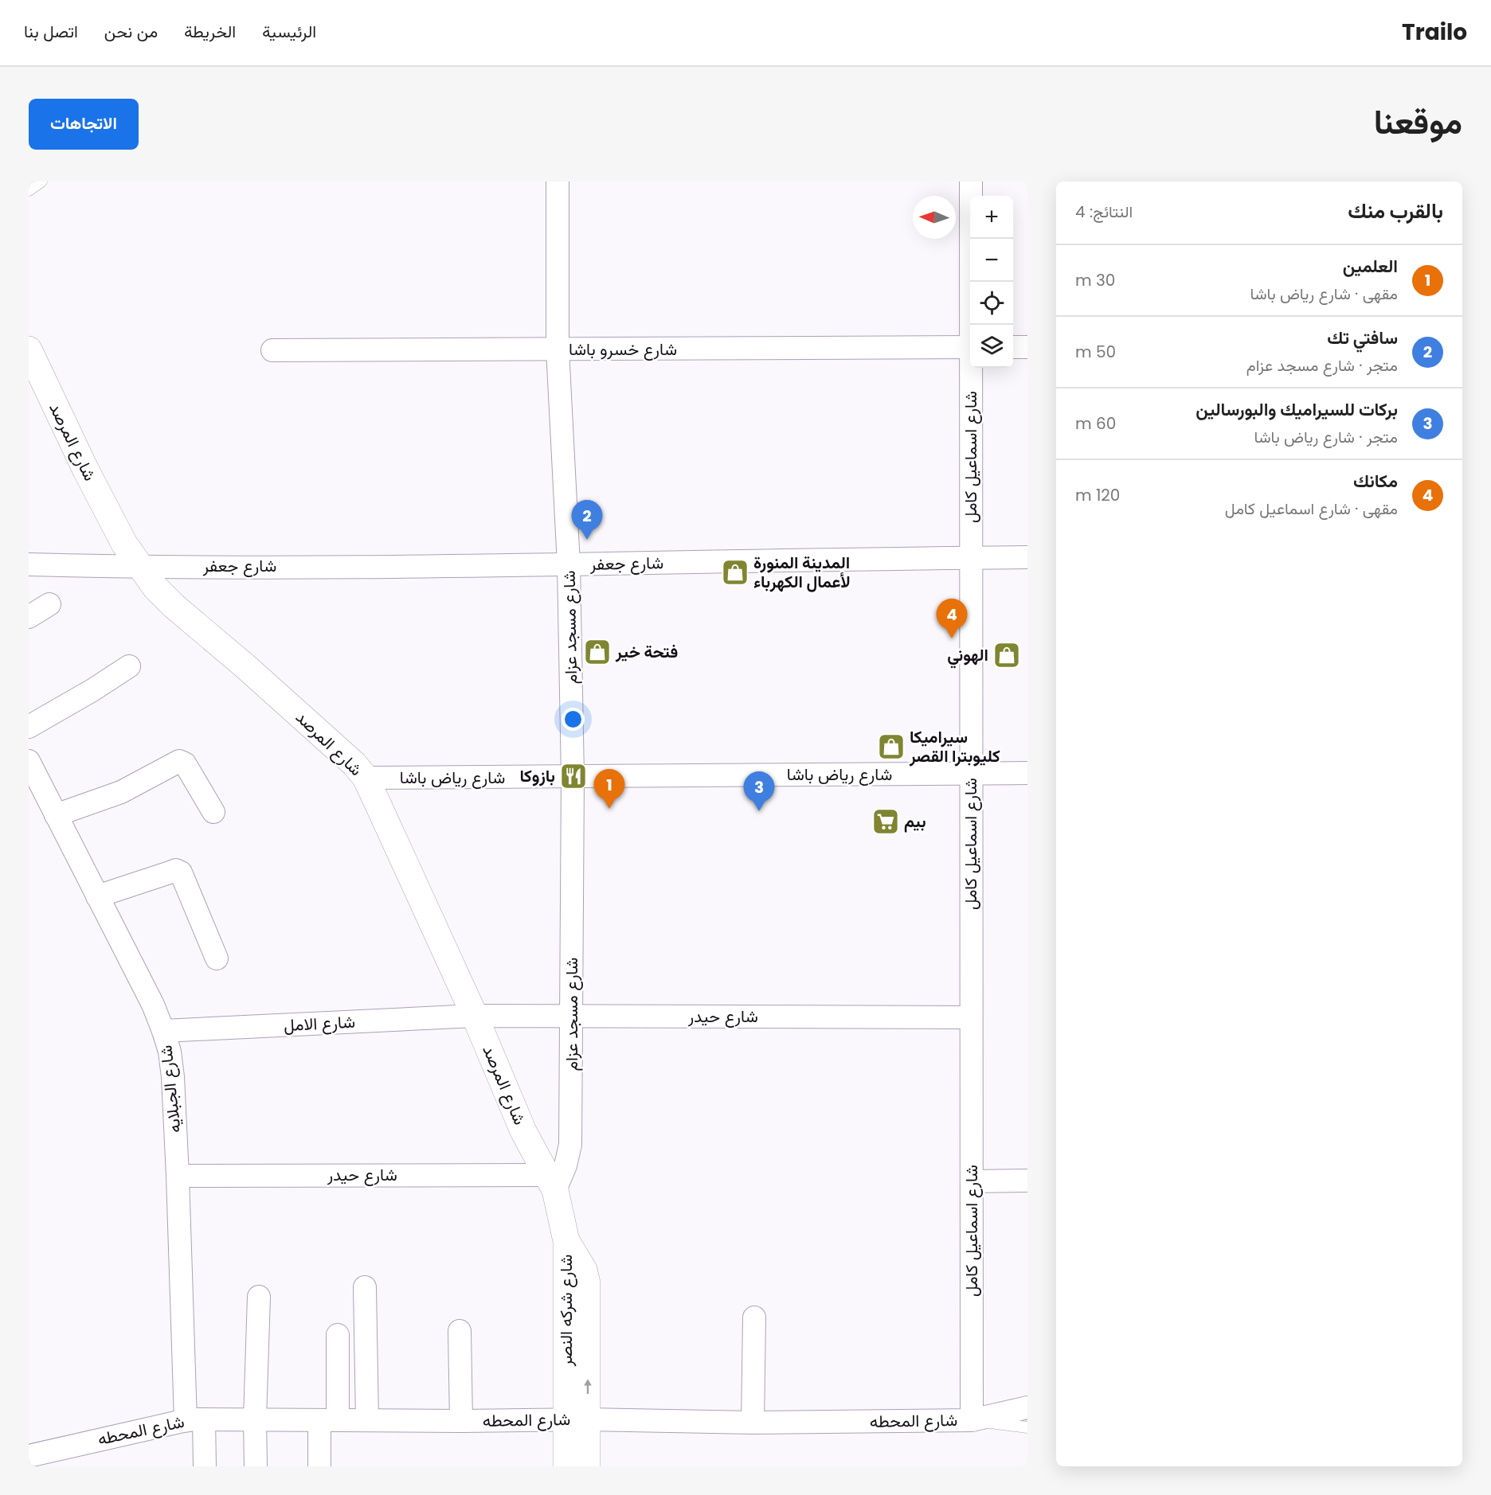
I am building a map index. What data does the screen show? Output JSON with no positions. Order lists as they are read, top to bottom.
{
  "streets": {
    "street": [
      "شارع خسرو باشا",
      "شارع المرصد",
      "شارع اسماعيل كامل",
      "شارع جعفر",
      "شارع مسجد عزام",
      "شارع رياض باشا",
      "شارع حيدر",
      "شارع الامل",
      "شارع الجبلايه",
      "شارع شركه النصر",
      "شارع المحطه"
    ]
  },
  "crossings": [
    ["شارع خسرو باشا", "شارع مسجد عزام"],
    ["شارع المرصد", "شارع جعفر"],
    ["شارع المرصد", "شارع مسجد عزام"],
    ["شارع المرصد", "شارع رياض باشا"],
    ["شارع المرصد", "شارع حيدر"],
    ["شارع المرصد", "شارع الامل"],
    ["شارع المرصد", "شارع شركه النصر"],
    ["شارع اسماعيل كامل", "شارع جعفر"],
    ["شارع اسماعيل كامل", "شارع رياض باشا"],
    ["شارع اسماعيل كامل", "شارع حيدر"],
    ["شارع اسماعيل كامل", "شارع المحطه"],
    ["شارع جعفر", "شارع مسجد عزام"],
    ["شارع مسجد عزام", "شارع رياض باشا"],
    ["شارع مسجد عزام", "شارع حيدر"],
    ["شارع مسجد عزام", "شارع شركه النصر"],
    ["شارع حيدر", "شارع الامل"],
    ["شارع حيدر", "شارع الجبلايه"],
    ["شارع حيدر", "شارع شركه النصر"],
    ["شارع الامل", "شارع الجبلايه"],
    ["شارع الجبلايه", "شارع المحطه"],
    ["شارع شركه النصر", "شارع المحطه"]
  ],
  "places": {
    "shop": [
      "المدينة المنورة لأعمال الكهرباء",
      "فتحة خير",
      "الهوني",
      "سيراميكا كليوبترا القصر"
    ],
    "restaurant": ["بازوكا"],
    "supermarket": ["بيم"]
  },
  "north": "left",
  "page": {
    "header": "Trailo",
    "nav": [
      "الرئيسية",
      "الخريطة",
      "من نحن",
      "اتصل بنا"
    ],
    "title": "موقعنا",
    "buttons": "الاتجاهات",
    "heading": ["بالقرب منك", "النتائج: 4"],
    "map_buttons": ["+", "−"],
    "list": [
      {
        "mark": "1",
        "name": "العلمين",
        "note": "مقهى · شارع رياض باشا",
        "value": "30 m"
      },
      {
        "mark": "2",
        "name": "سافتي تك",
        "note": "متجر · شارع مسجد عزام",
        "value": "50 m"
      },
      {
        "mark": "3",
        "name": "بركات للسيراميك والبورسالين",
        "note": "متجر · شارع رياض باشا",
        "value": "60 m"
      },
      {
        "mark": "4",
        "name": "مكانك",
        "note": "مقهى · شارع اسماعيل كامل",
        "value": "120 m"
      }
    ],
    "pins": [
      "2",
      "4",
      "1",
      "3"
    ]
  }
}
